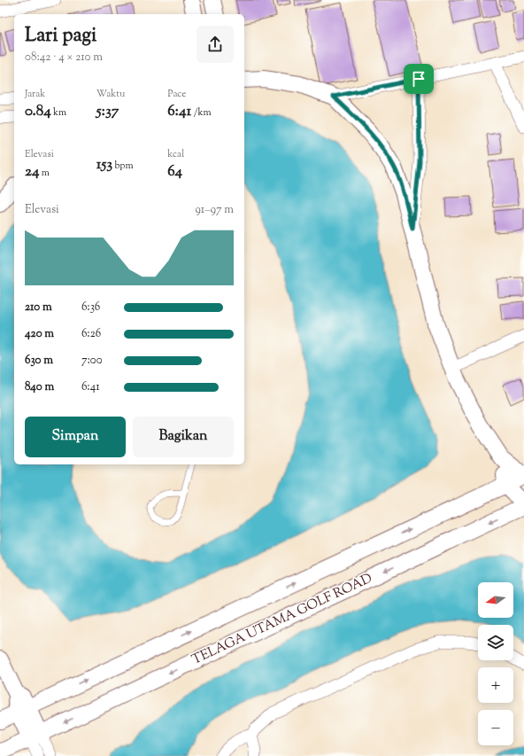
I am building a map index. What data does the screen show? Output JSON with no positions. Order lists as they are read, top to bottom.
{
  "streets": {
    "main road": ["TELAGA UTAMA GOLF ROAD"]
  },
  "north": "left",
  "page": {
    "heading": ["Lari pagi", "08:42 · 4 × 210 m"],
    "stats": [
      ["Jarak", "0.84 km"],
      ["Waktu", "5:37"],
      ["Pace", "6:41 /km"],
      ["Elevasi", "24 m"],
      ["153 bpm"],
      ["kcal", "64"]
    ],
    "chart": ["Elevasi", "91–97 m"],
    "list": [
      {
        "name": "210 m",
        "note": "6:36"
      },
      {
        "name": "420 m",
        "note": "6:26"
      },
      {
        "name": "630 m",
        "note": "7:00"
      },
      {
        "name": "840 m",
        "note": "6:41"
      }
    ],
    "buttons": ["Simpan", "Bagikan"],
    "map_buttons": ["+", "−"]
  }
}
